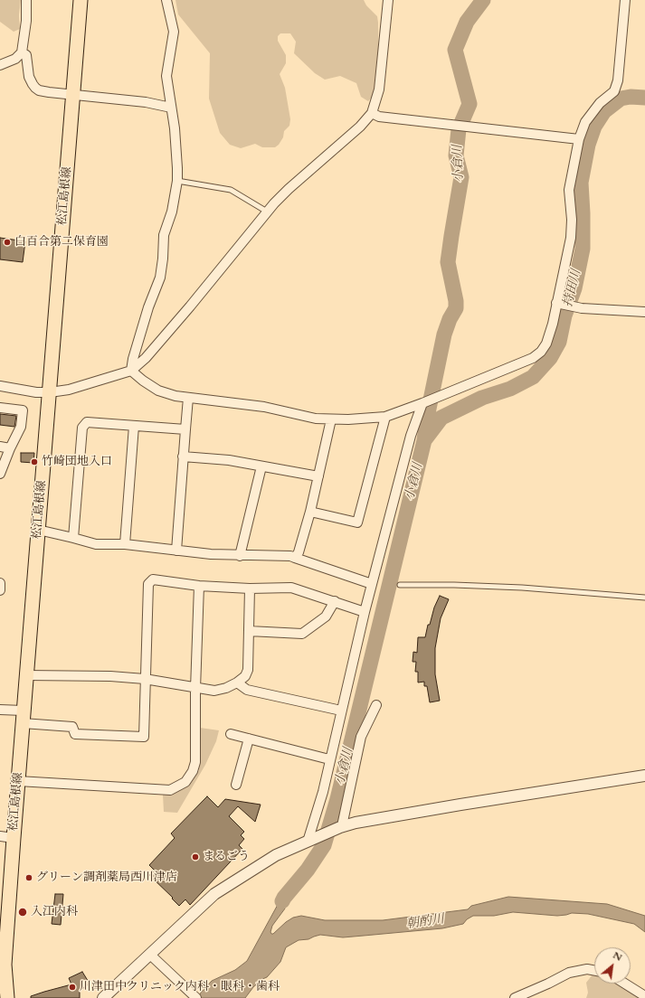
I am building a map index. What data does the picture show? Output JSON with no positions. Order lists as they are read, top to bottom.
{
  "streets": {
    "main road": ["松江島根線"]
  },
  "water": ["小倉川", "持田川", "朝酌川"],
  "places": [
    "白百合第二保育園",
    "竹崎団地入口",
    "まるごう",
    "グリーン調剤薬局西川津店",
    "入江内科",
    "川津田中クリニック内科・眼科・歯科"
  ],
  "north": "top right"
}
